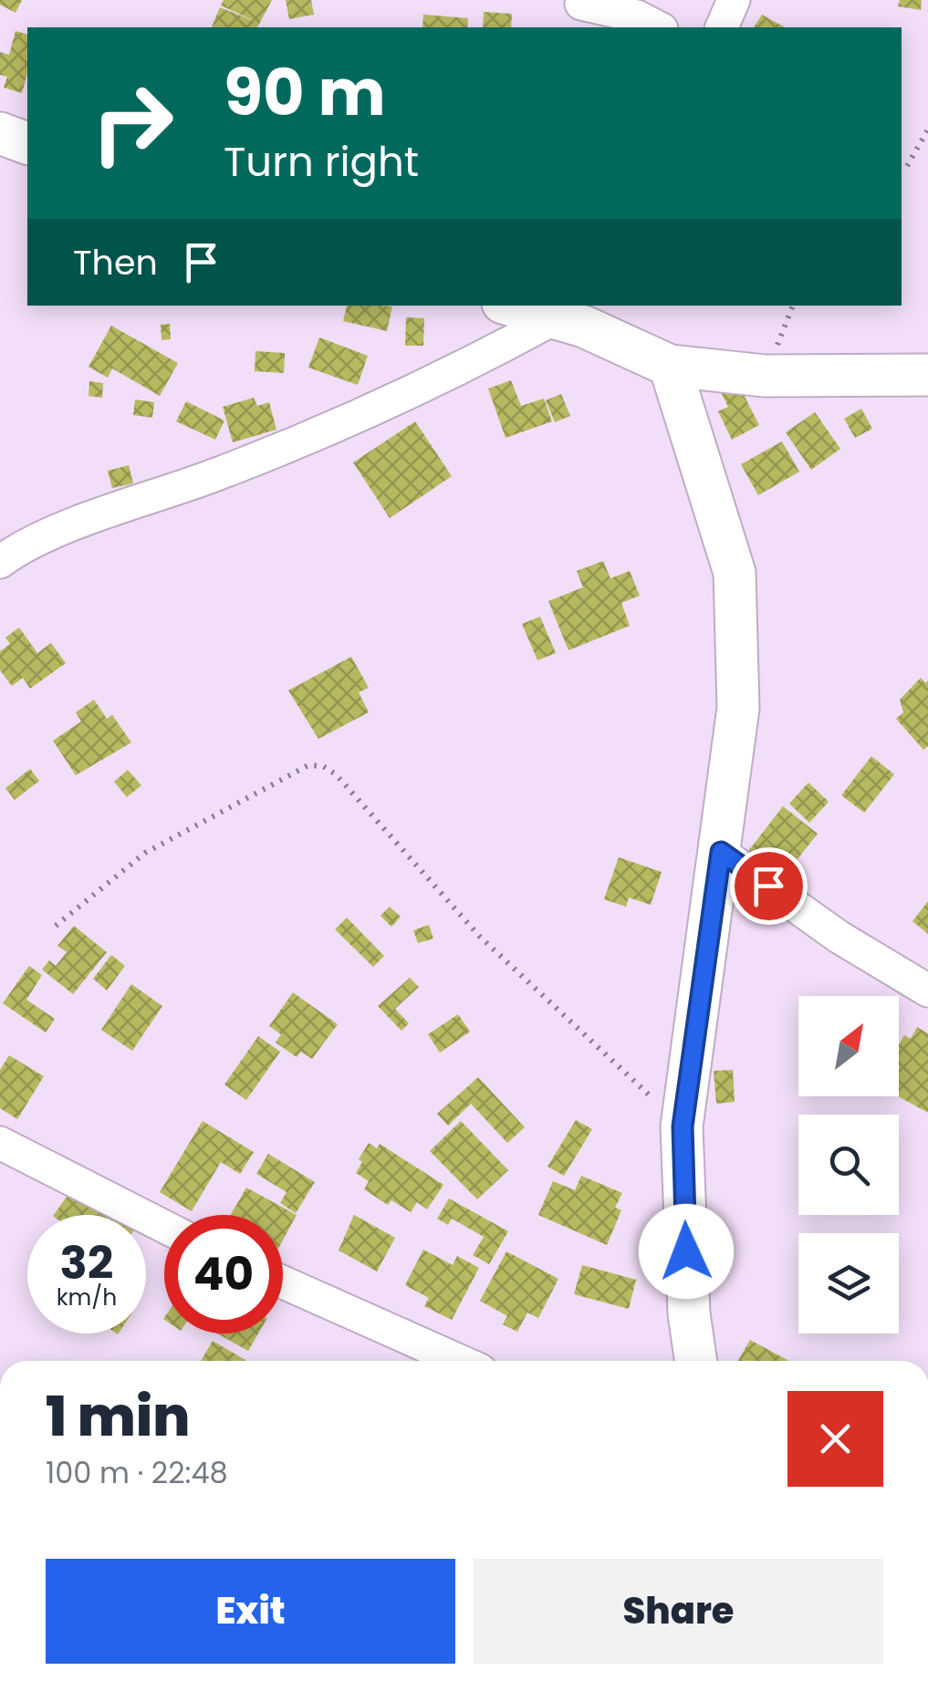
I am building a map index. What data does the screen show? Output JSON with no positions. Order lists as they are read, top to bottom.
{
  "north": "top right",
  "page": {
    "turn": ["90 m", "Turn right"],
    "then": "Then",
    "speed": "32 km/h",
    "limit": "40",
    "heading": ["1 min", "100 m · 22:48"],
    "buttons": ["Exit", "Share"]
  }
}
